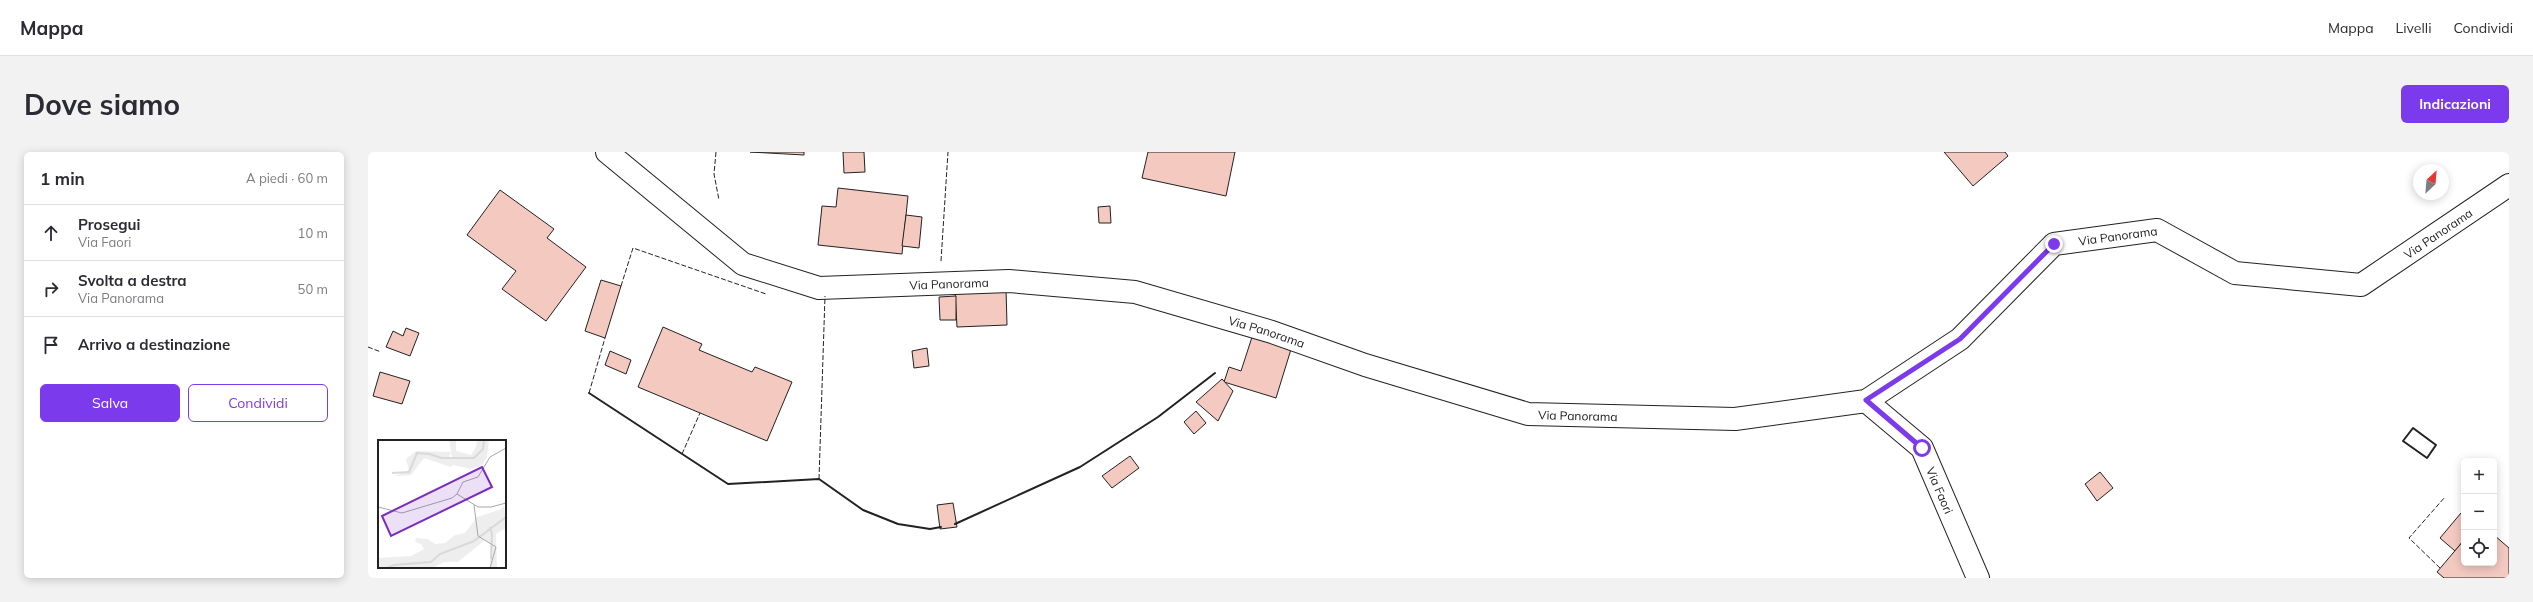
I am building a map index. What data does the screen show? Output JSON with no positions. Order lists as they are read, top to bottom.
{
  "streets": {
    "street": ["Via Panorama", "Via Faori"]
  },
  "crossings": [
    ["Via Panorama", "Via Faori"]
  ],
  "north": "top right",
  "page": {
    "header": "Mappa",
    "nav": ["Mappa", "Livelli", "Condividi"],
    "buttons": [
      "Indicazioni",
      ["Salva", "Condividi"]
    ],
    "title": "Dove siamo",
    "heading": ["1 min", "A piedi · 60 m"],
    "list": [
      ["Prosegui", "Via Faori", "10 m"],
      ["Svolta a destra", "Via Panorama", "50 m"],
      "Arrivo a destinazione"
    ],
    "map_buttons": ["+", "−"]
  }
}
